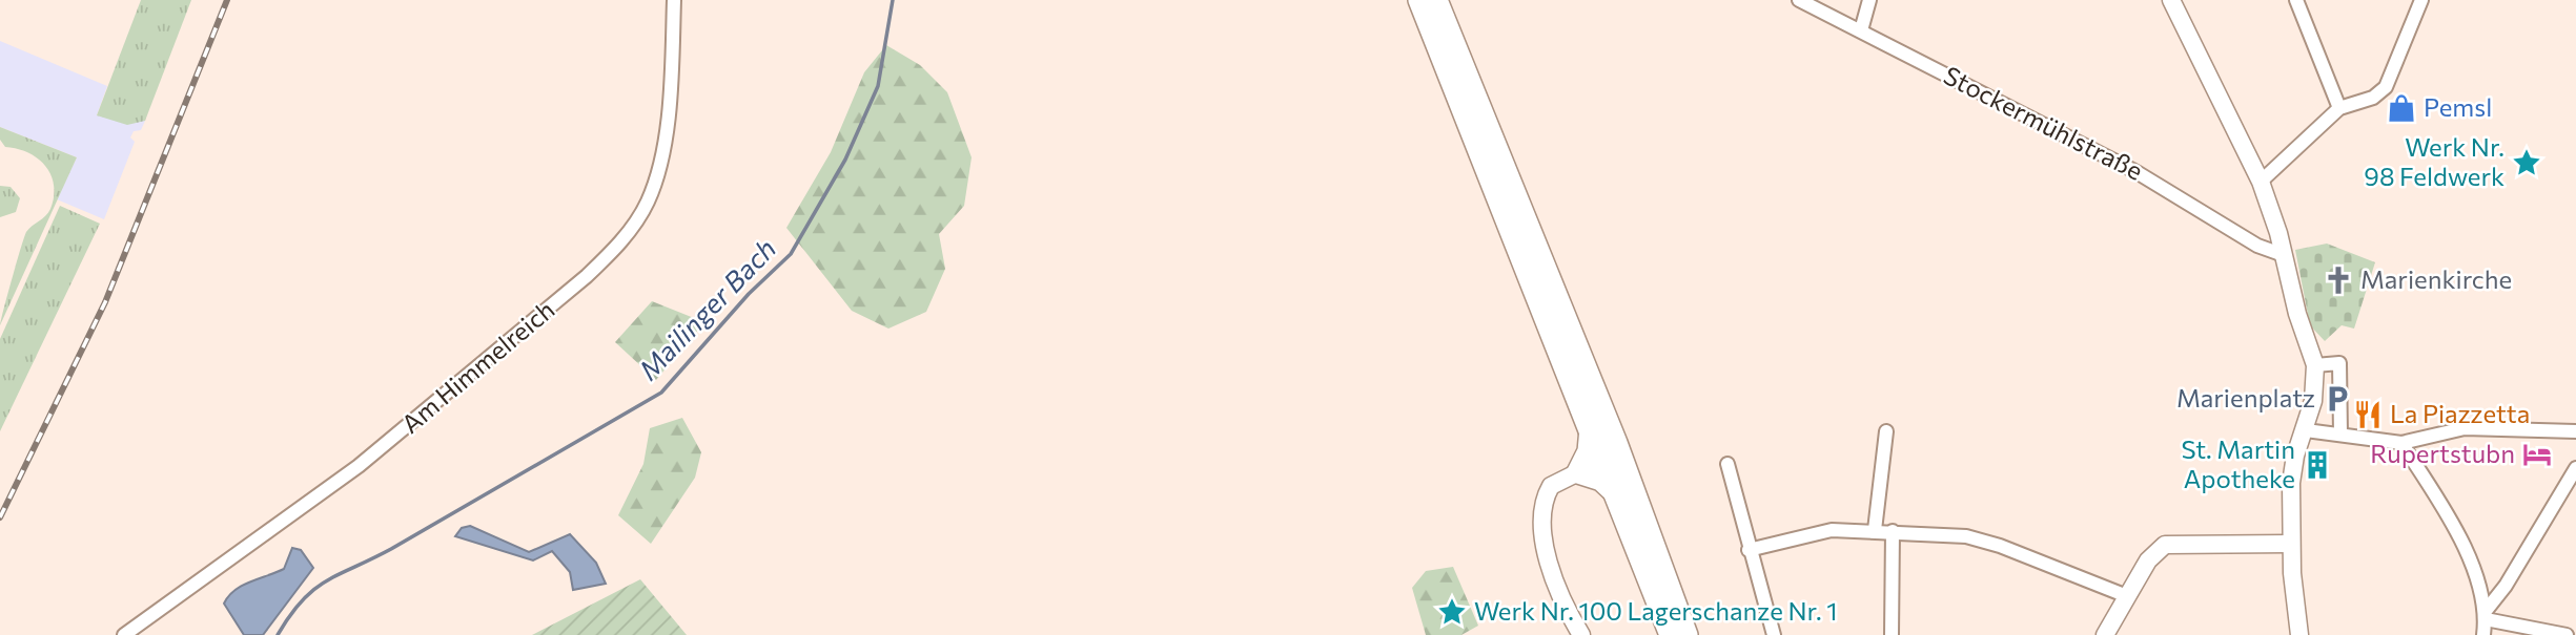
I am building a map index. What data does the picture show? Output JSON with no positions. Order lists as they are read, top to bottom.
{
  "streets": {
    "street": ["Stockermühlstraße", "Am Himmelreich"]
  },
  "water": ["Mailinger Bach"],
  "places": {
    "shop": ["Pemsl"],
    "place": ["Werk Nr. 98 Feldwerk", "Werk Nr. 100 Lagerschanze Nr. 1"],
    "church": ["Marienkirche"],
    "parking": ["Marienplatz"],
    "restaurant": ["La Piazzetta"],
    "hotel": ["Rupertstubn"],
    "building": ["St. Martin Apotheke"]
  }
}
